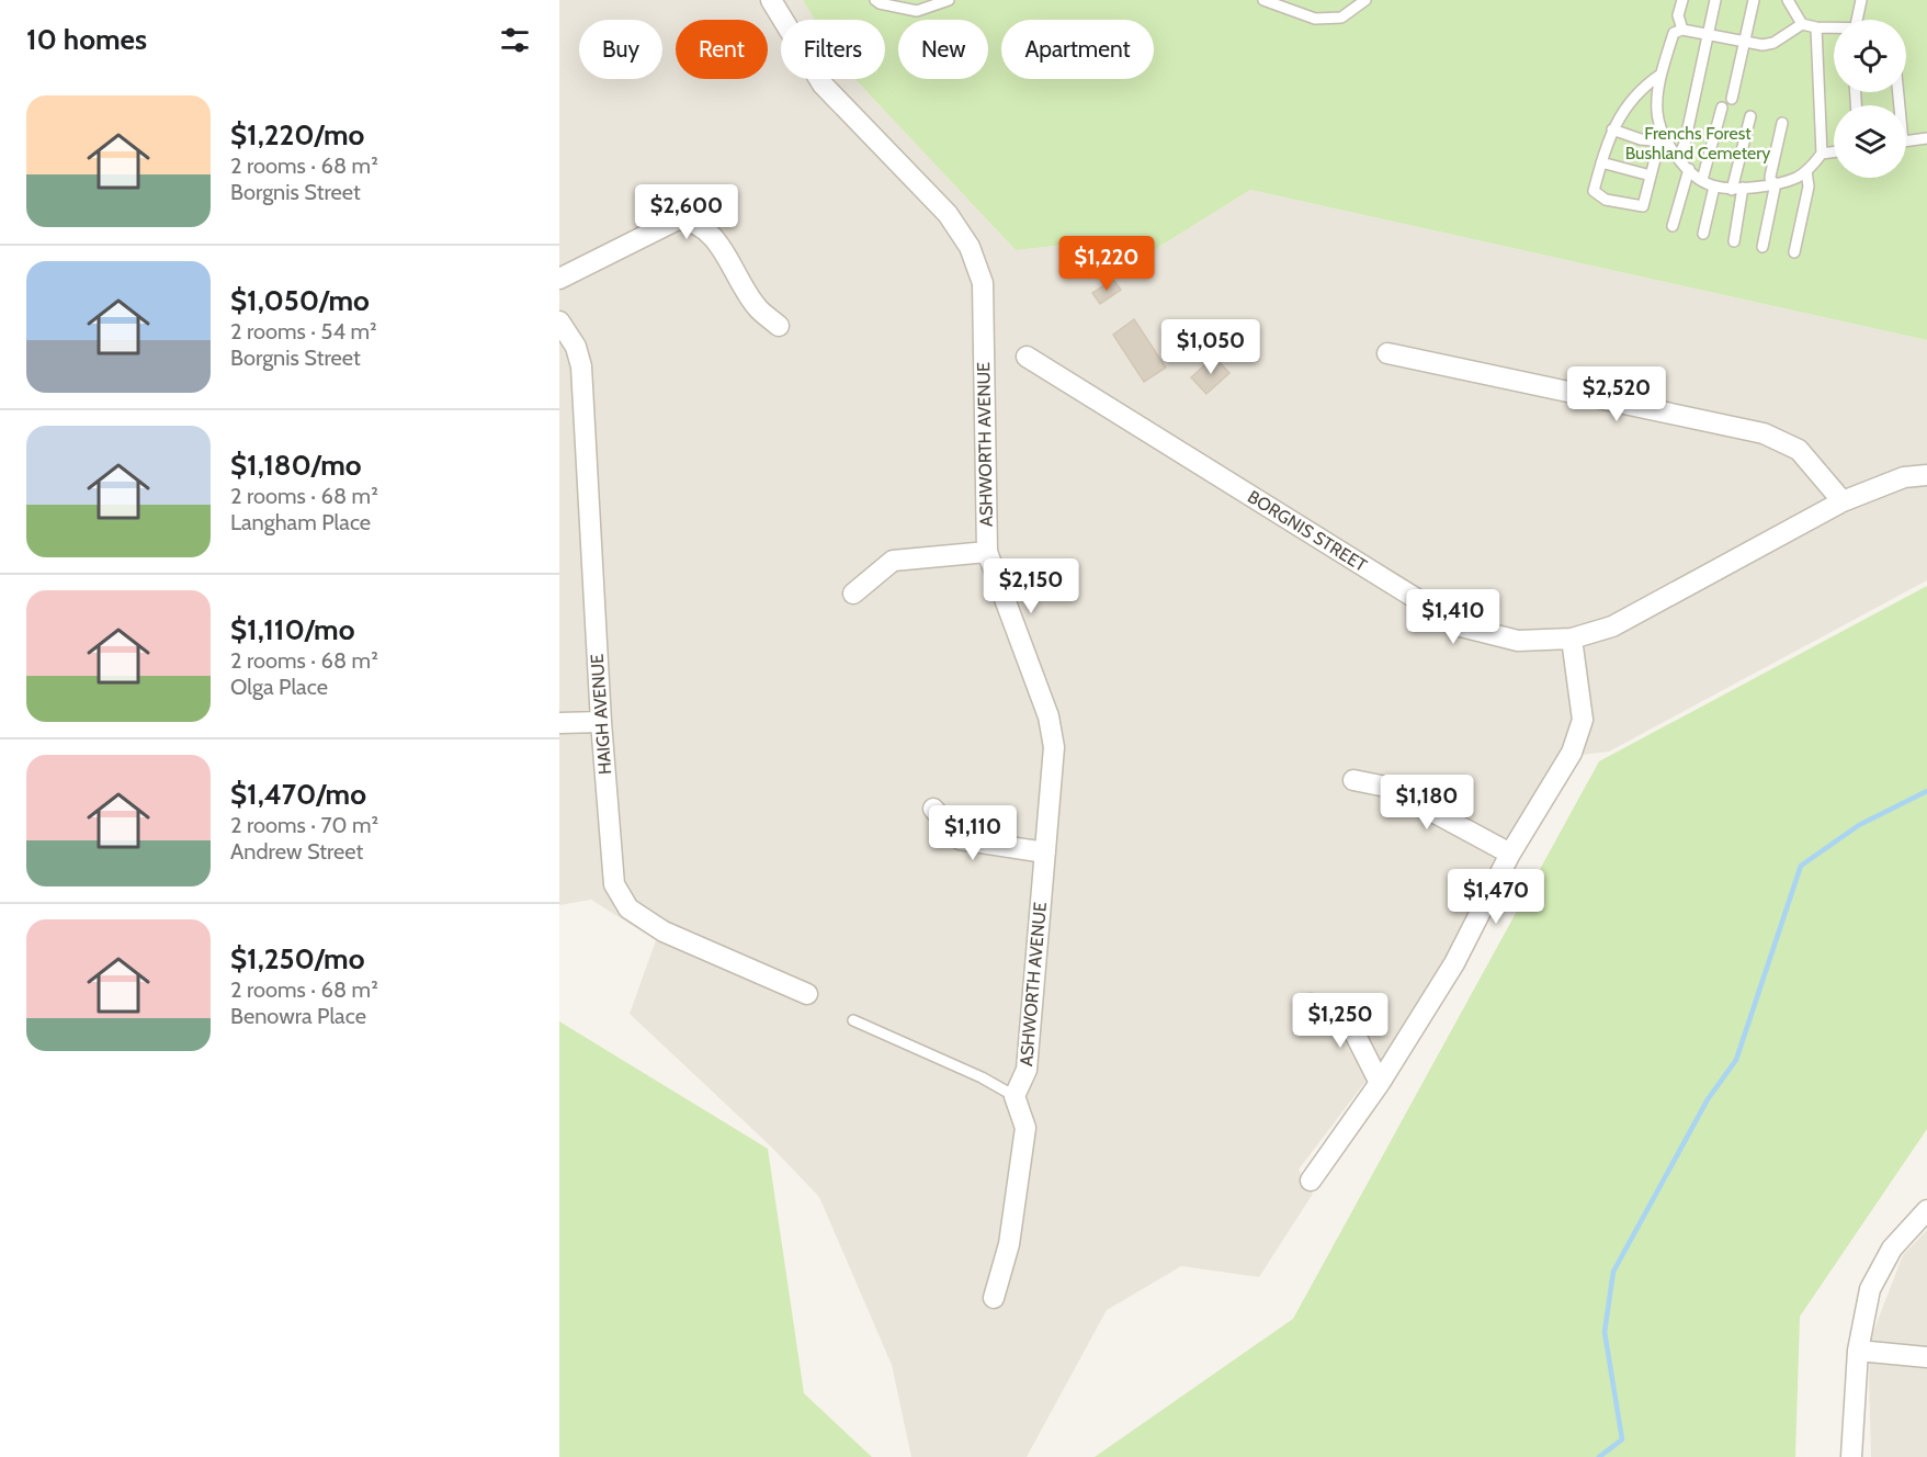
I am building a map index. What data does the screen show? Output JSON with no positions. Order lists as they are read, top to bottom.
{
  "streets": {
    "street": ["ASHWORTH AVENUE", "BORGNIS STREET", "HAIGH AVENUE"]
  },
  "parks": ["Frenchs Forest Bushland Cemetery"],
  "page": {
    "heading": "10 homes",
    "chip": [
      "Buy",
      "Rent",
      "Filters",
      "New",
      "Apartment"
    ],
    "list": [
      {
        "name": "$1,220/mo",
        "note": "2 rooms · 68 m² · Borgnis Street"
      },
      {
        "name": "$1,050/mo",
        "note": "2 rooms · 54 m² · Borgnis Street"
      },
      {
        "name": "$1,180/mo",
        "note": "2 rooms · 68 m² · Langham Place"
      },
      {
        "name": "$1,110/mo",
        "note": "2 rooms · 68 m² · Olga Place"
      },
      {
        "name": "$1,470/mo",
        "note": "2 rooms · 70 m² · Andrew Street"
      },
      {
        "name": "$1,250/mo",
        "note": "2 rooms · 68 m² · Benowra Place"
      }
    ],
    "price": [
      "$2,600",
      "$1,220",
      "$1,050",
      "$2,520",
      "$2,150",
      "$1,410",
      "$1,180",
      "$1,110",
      "$1,470",
      "$1,250"
    ]
  }
}
